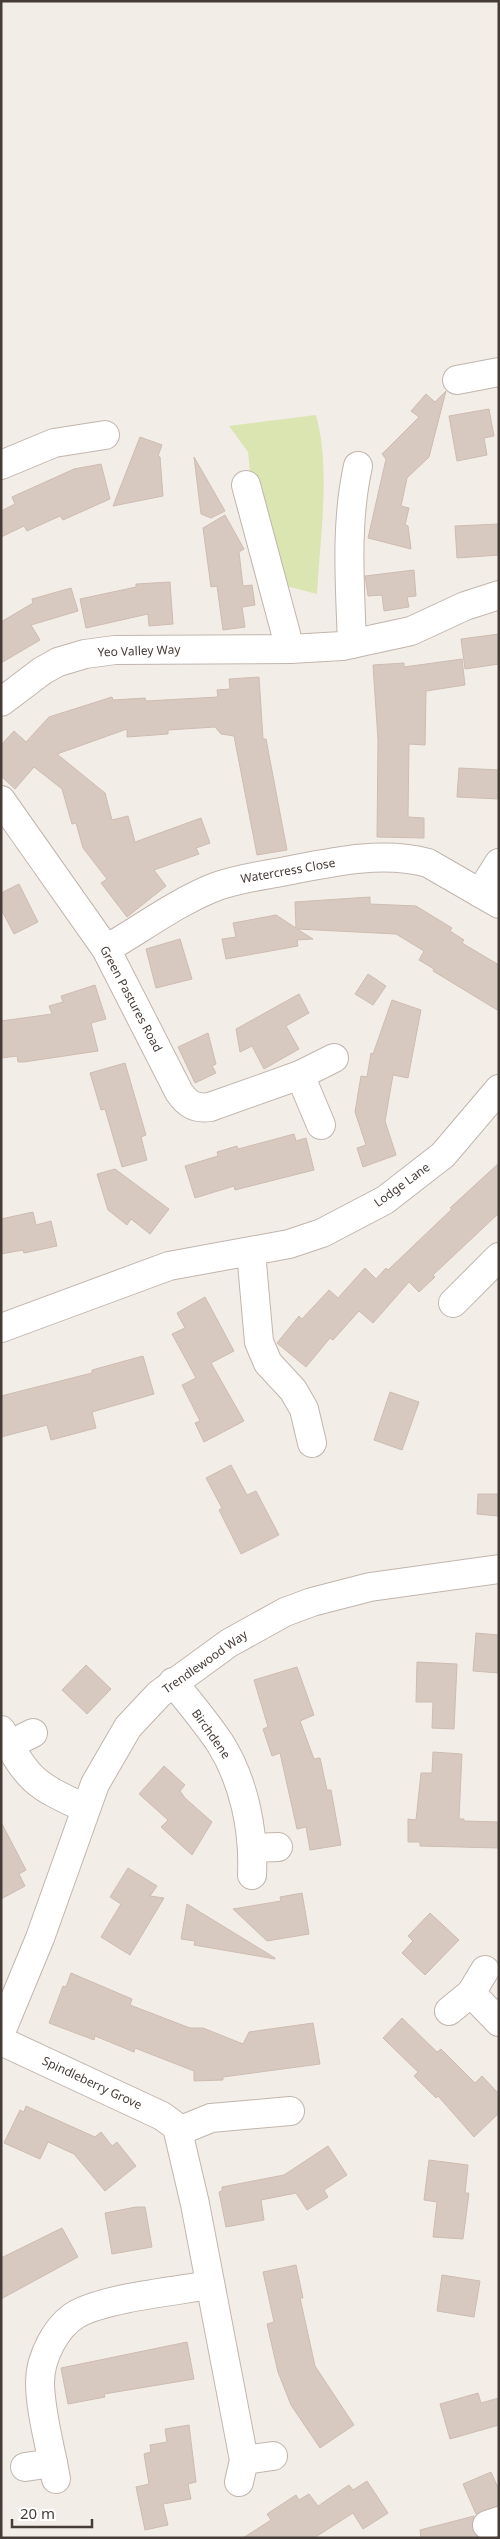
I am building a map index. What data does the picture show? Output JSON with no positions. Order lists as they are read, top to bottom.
{
  "streets": {
    "street": [
      "Yeo Valley Way",
      "Watercress Close",
      "Green Pastures Road",
      "Lodge Lane",
      "Trendlewood Way",
      "Birchdene",
      "Spindleberry Grove"
    ]
  },
  "crossings": [
    ["Watercress Close", "Green Pastures Road"],
    ["Trendlewood Way", "Birchdene"]
  ],
  "scale_bar": "20 m"
}
